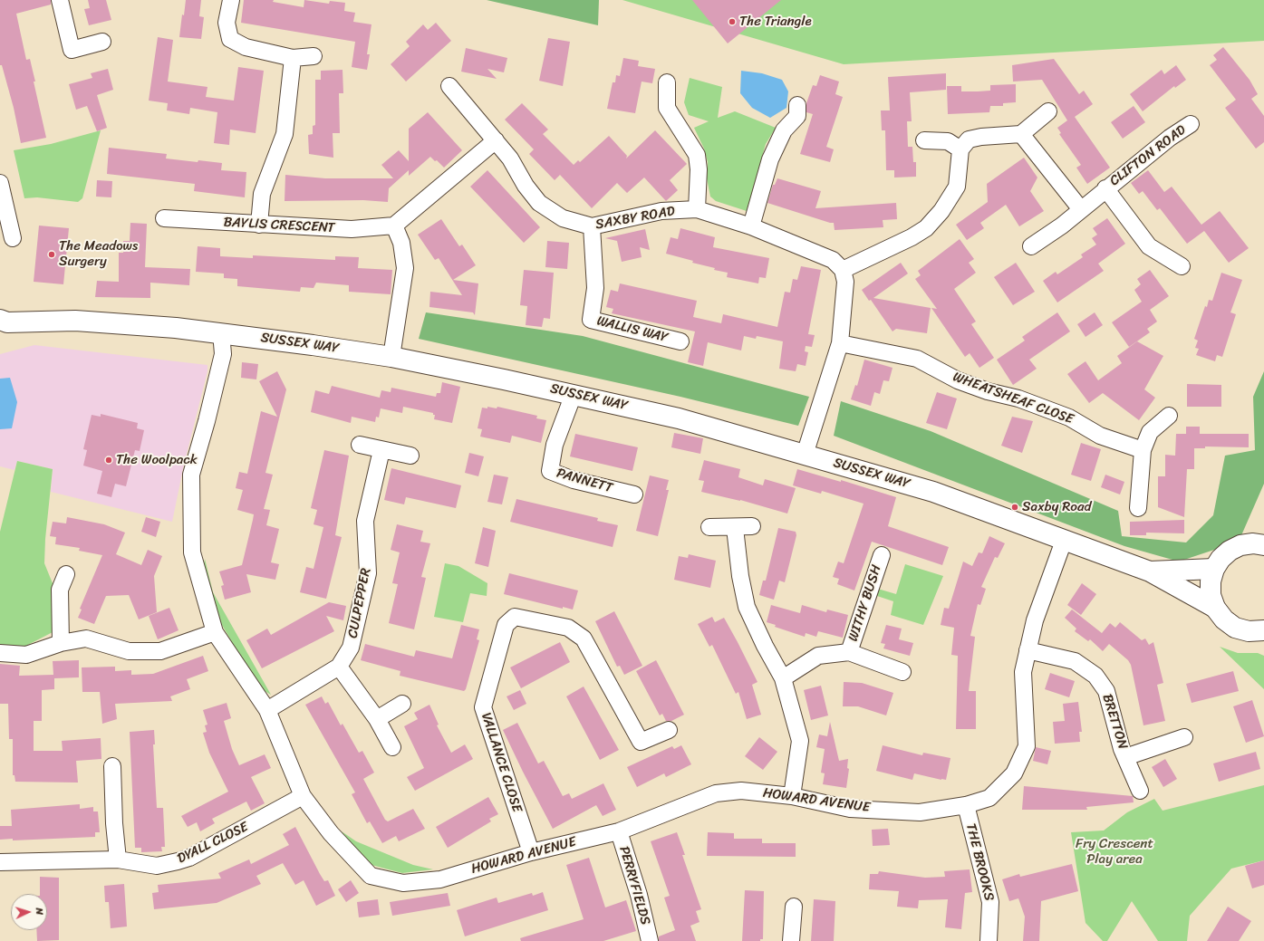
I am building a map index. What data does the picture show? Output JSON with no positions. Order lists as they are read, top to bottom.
{
  "streets": {
    "street": [
      "CLIFTON ROAD",
      "SAXBY ROAD",
      "BAYLIS CRESCENT",
      "WALLIS WAY",
      "SUSSEX WAY",
      "WHEATSHEAF CLOSE",
      "PANNETT",
      "CULPEPPER",
      "WITHY BUSH",
      "BRETTON",
      "VALLANCE CLOSE",
      "HOWARD AVENUE",
      "DYALL CLOSE",
      "THE BROOKS",
      "PERRYFIELDS"
    ]
  },
  "crossings": [
    ["SAXBY ROAD", "WALLIS WAY"],
    ["SUSSEX WAY", "PANNETT"],
    ["SUSSEX WAY", "HOWARD AVENUE"],
    ["CULPEPPER", "HOWARD AVENUE"],
    ["BRETTON", "HOWARD AVENUE"],
    ["VALLANCE CLOSE", "HOWARD AVENUE"],
    ["HOWARD AVENUE", "DYALL CLOSE"],
    ["HOWARD AVENUE", "THE BROOKS"],
    ["HOWARD AVENUE", "PERRYFIELDS"]
  ],
  "parks": ["Fry Crescent Play area"],
  "places": [
    "The Triangle",
    "The Meadows Surgery",
    "The Woolpack",
    "Saxby Road"
  ],
  "north": "right"
}
